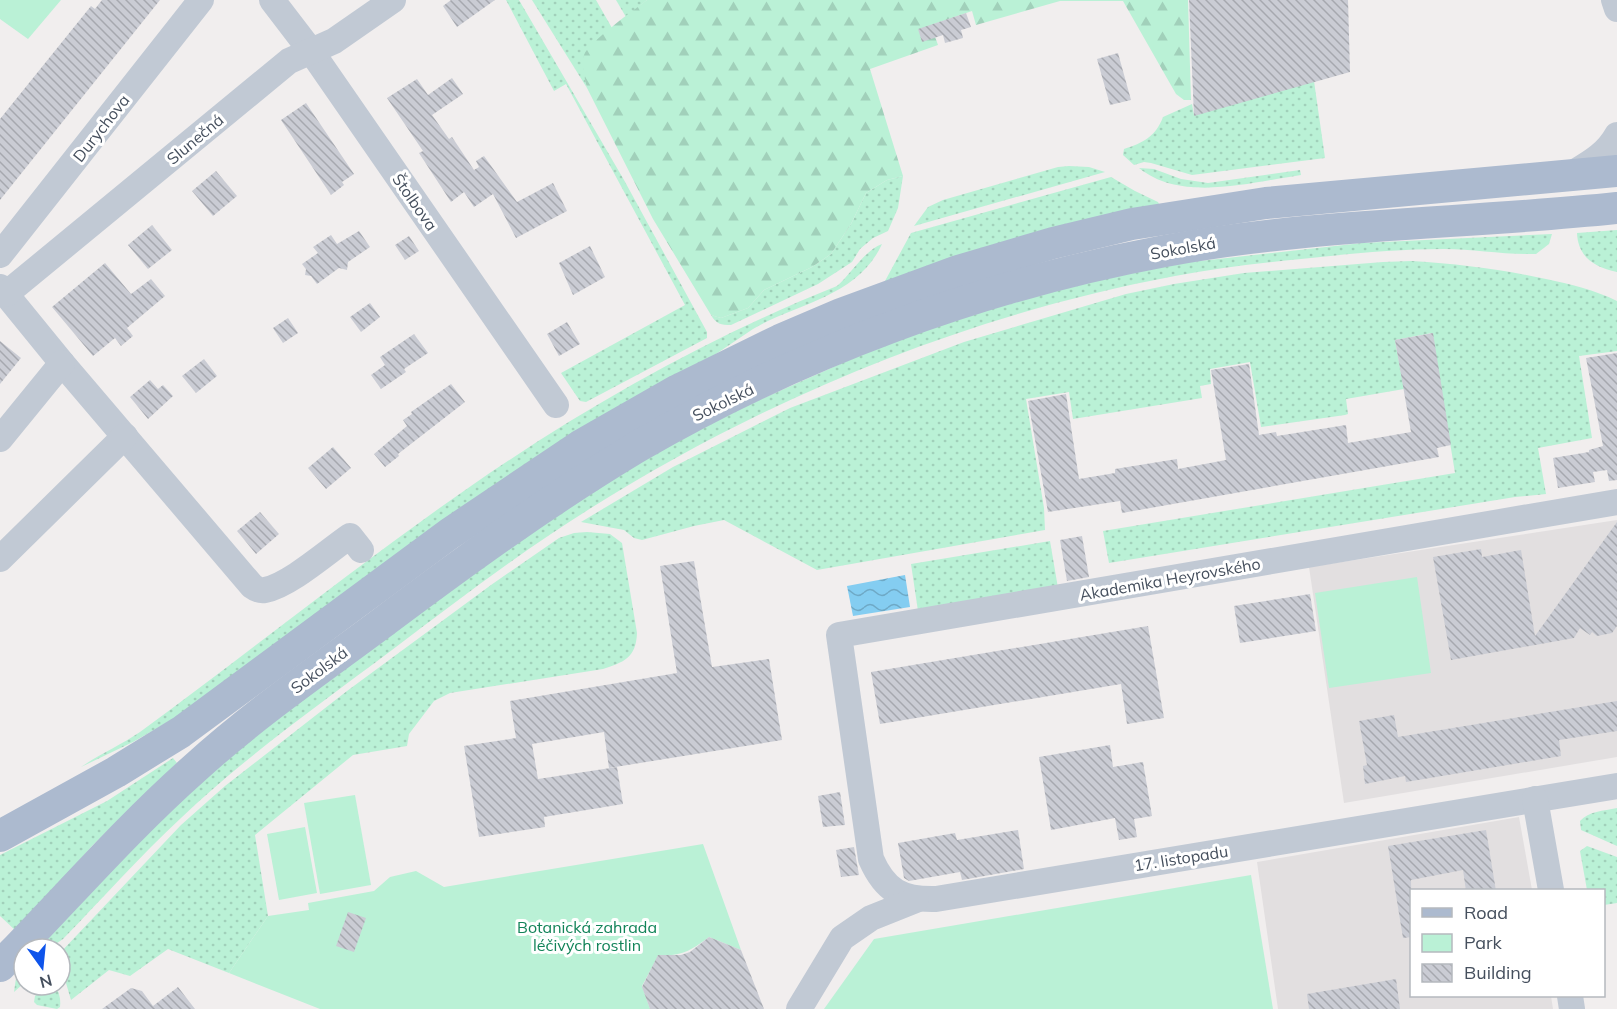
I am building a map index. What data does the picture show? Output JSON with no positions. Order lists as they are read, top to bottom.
{
  "streets": {
    "main road": ["Sokolská"],
    "street": [
      "Durychova",
      "Slunečná",
      "Štolbova",
      "Akademika Heyrovského",
      "17. listopadu"
    ]
  },
  "crossings": [
    ["Slunečná", "Štolbova"],
    ["Akademika Heyrovského", "17. listopadu"]
  ],
  "parks": ["Botanická zahrada léčivých rostlin"],
  "legend": ["Road", "Park", "Building"],
  "north": "bottom"
}
